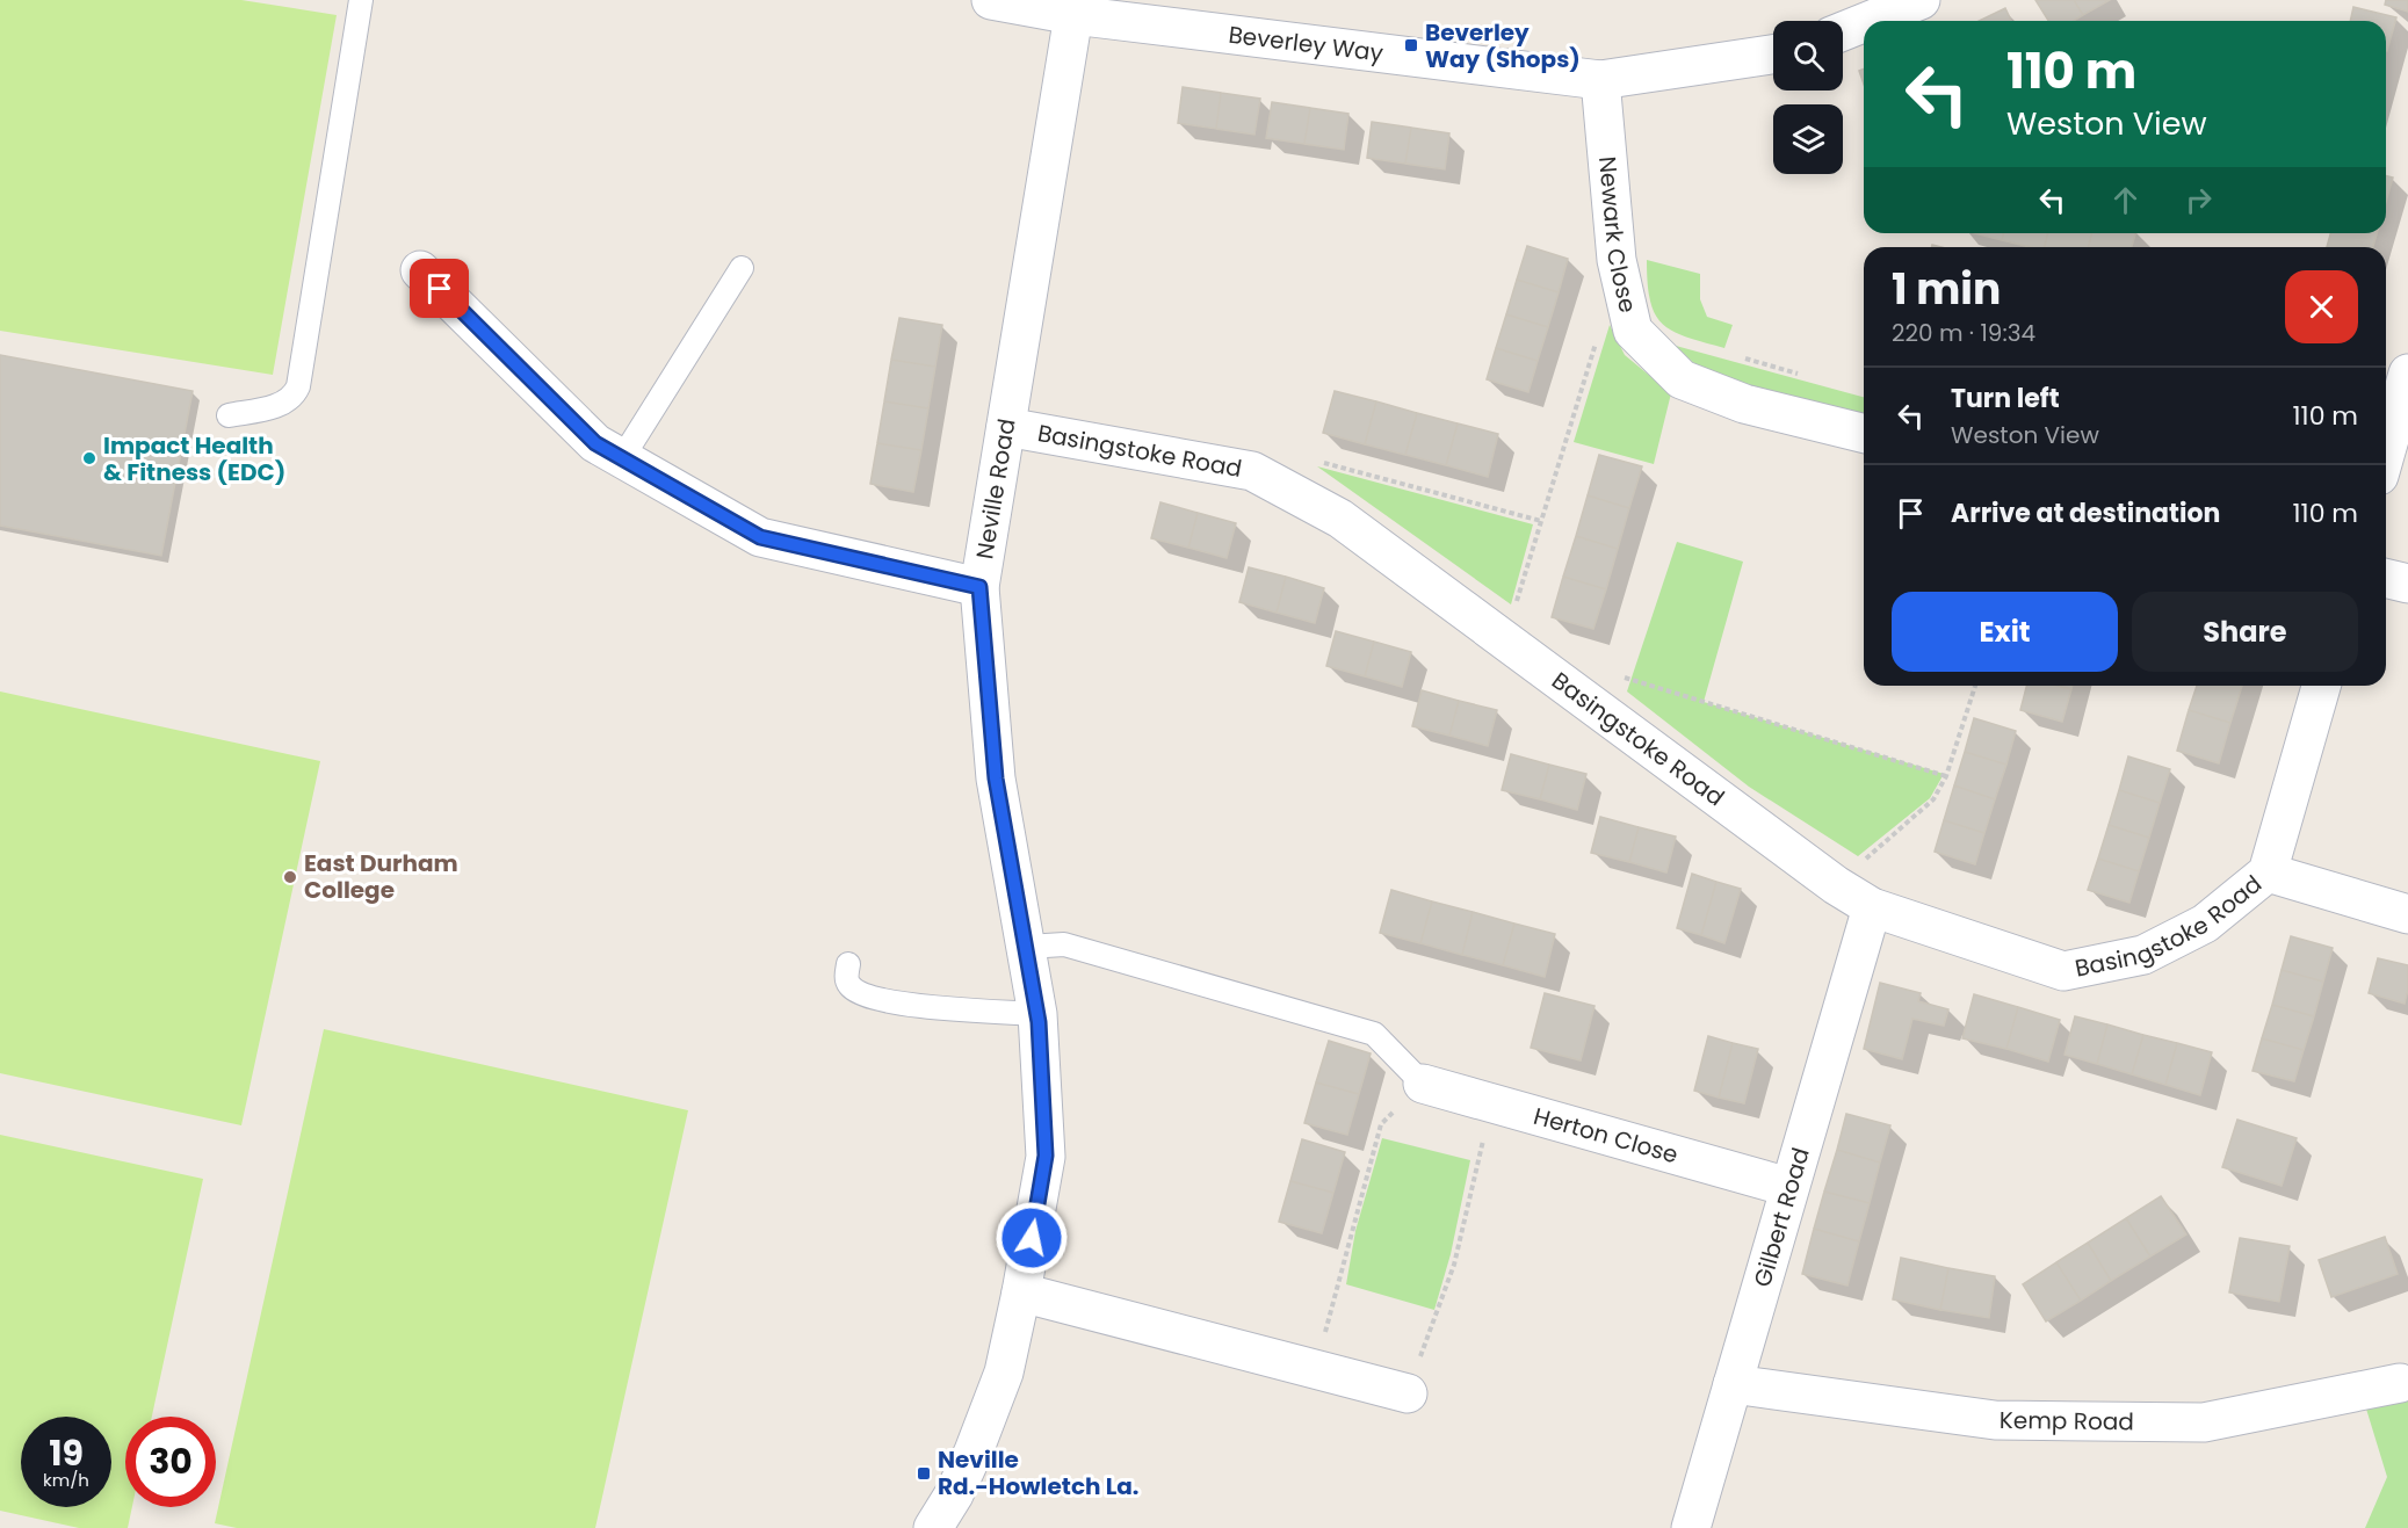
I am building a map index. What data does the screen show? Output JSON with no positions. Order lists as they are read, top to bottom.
{
  "streets": {
    "street": [
      "Beverley Way",
      "Newark Close",
      "Basingstoke Road",
      "Neville Road",
      "Herton Close",
      "Gilbert Road",
      "Kemp Road"
    ]
  },
  "crossings": [
    ["Beverley Way", "Newark Close"],
    ["Beverley Way", "Neville Road"],
    ["Basingstoke Road", "Neville Road"],
    ["Basingstoke Road", "Gilbert Road"],
    ["Herton Close", "Gilbert Road"],
    ["Gilbert Road", "Kemp Road"]
  ],
  "places": {
    "transit": ["Beverley Way (Shops)", "Neville Rd.-Howletch La."],
    "other": ["Impact Health & Fitness (EDC)", "East Durham College"]
  },
  "page": {
    "turn": ["110 m", "Weston View"],
    "heading": ["1 min", "220 m · 19:34"],
    "list": [
      {
        "name": "Turn left",
        "note": "Weston View",
        "value": "110 m"
      },
      {
        "name": "Arrive at destination",
        "value": "110 m"
      }
    ],
    "buttons": ["Exit", "Share"],
    "speed": "19 km/h",
    "limit": "30"
  }
}
